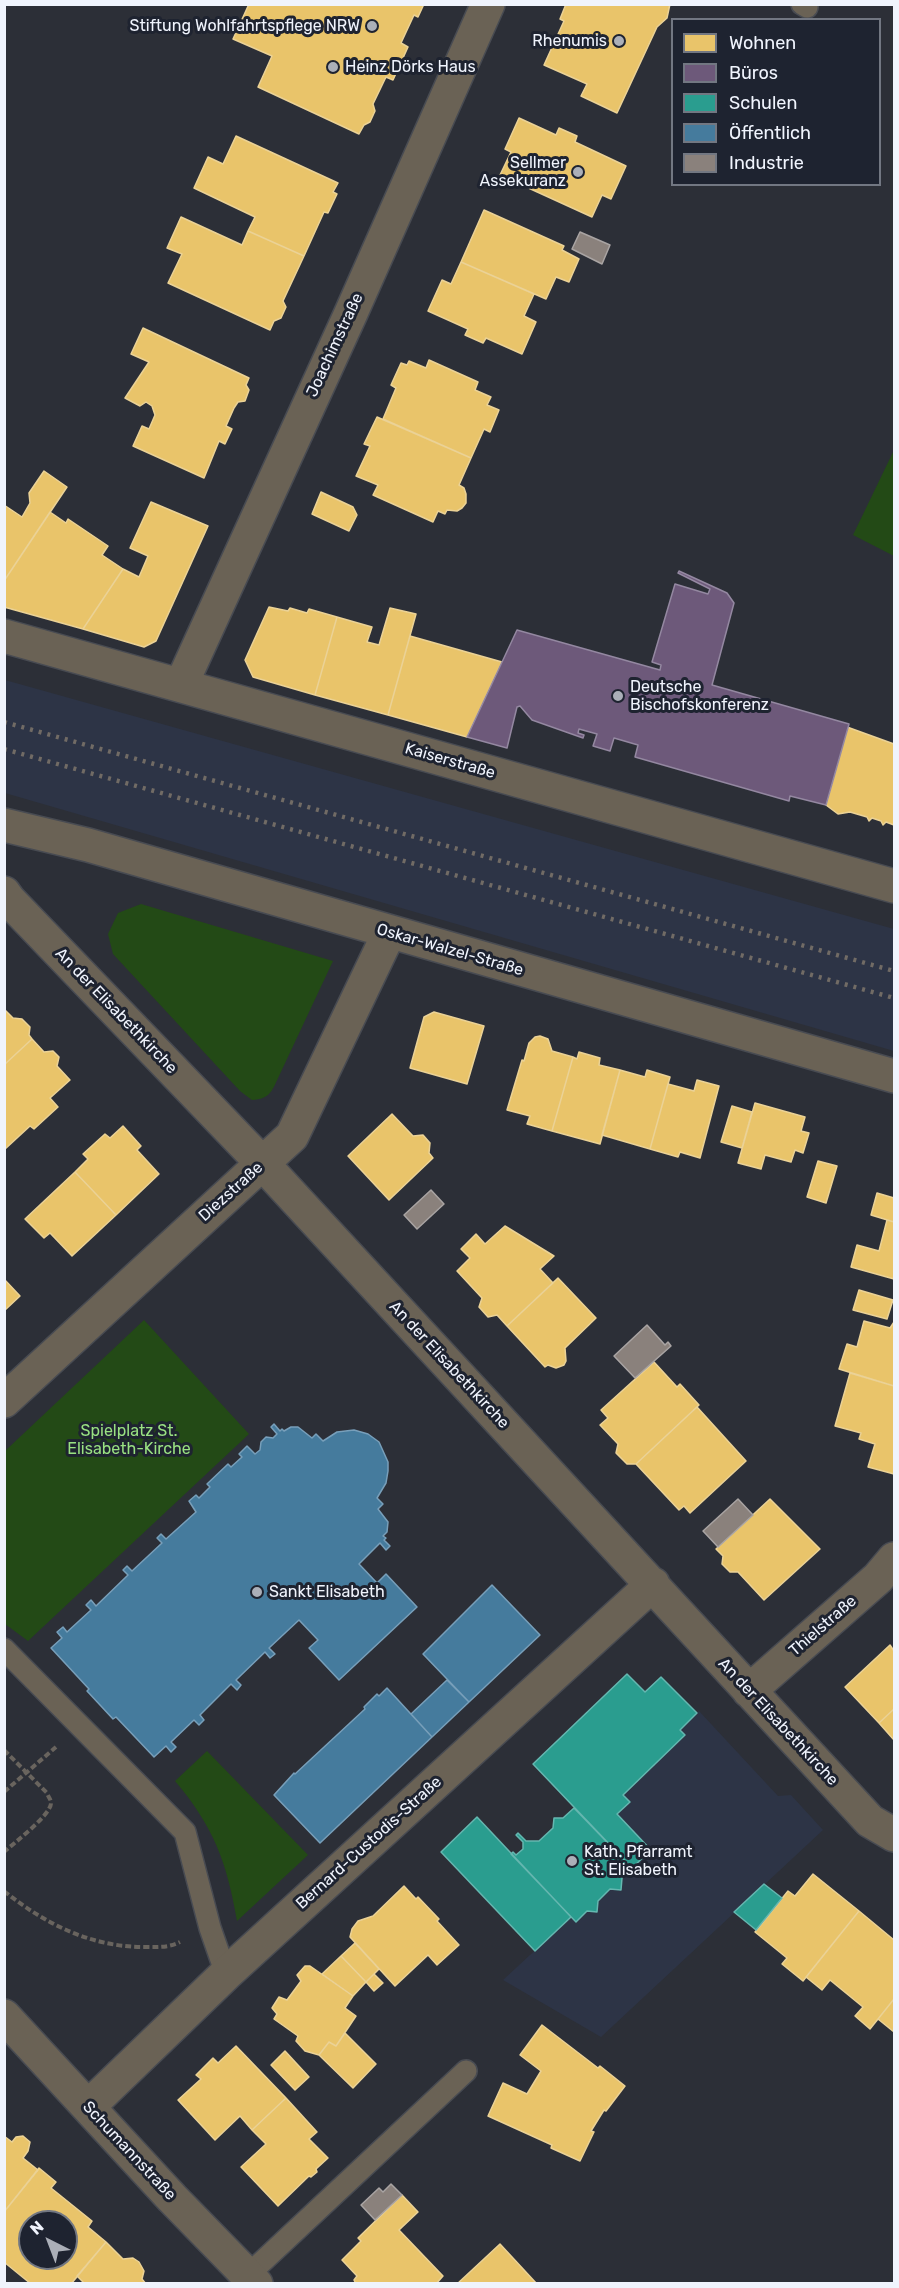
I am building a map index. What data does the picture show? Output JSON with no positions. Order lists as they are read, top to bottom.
{
  "streets": {
    "street": [
      "Joachimstraße",
      "Kaiserstraße",
      "Oskar-Walzel-Straße",
      "An der Elisabethkirche",
      "Diezstraße",
      "Thielstraße",
      "Bernard-Custodis-Straße",
      "Schumannstraße"
    ]
  },
  "crossings": [
    ["Joachimstraße", "Kaiserstraße"],
    ["Oskar-Walzel-Straße", "Diezstraße"],
    ["An der Elisabethkirche", "Diezstraße"],
    ["An der Elisabethkirche", "Thielstraße"],
    ["An der Elisabethkirche", "Bernard-Custodis-Straße"],
    ["Bernard-Custodis-Straße", "Schumannstraße"]
  ],
  "parks": ["Spielplatz St. Elisabeth-Kirche"],
  "places": [
    "Stiftung Wohlfahrtspflege NRW",
    "Rhenumis",
    "Heinz Dörks Haus",
    "Sellmer Assekuranz",
    "Deutsche Bischofskonferenz",
    "Sankt Elisabeth",
    "Kath. Pfarramt St. Elisabeth"
  ],
  "legend": [
    "Wohnen",
    "Büros",
    "Schulen",
    "Öffentlich",
    "Industrie"
  ],
  "north": "top left"
}
